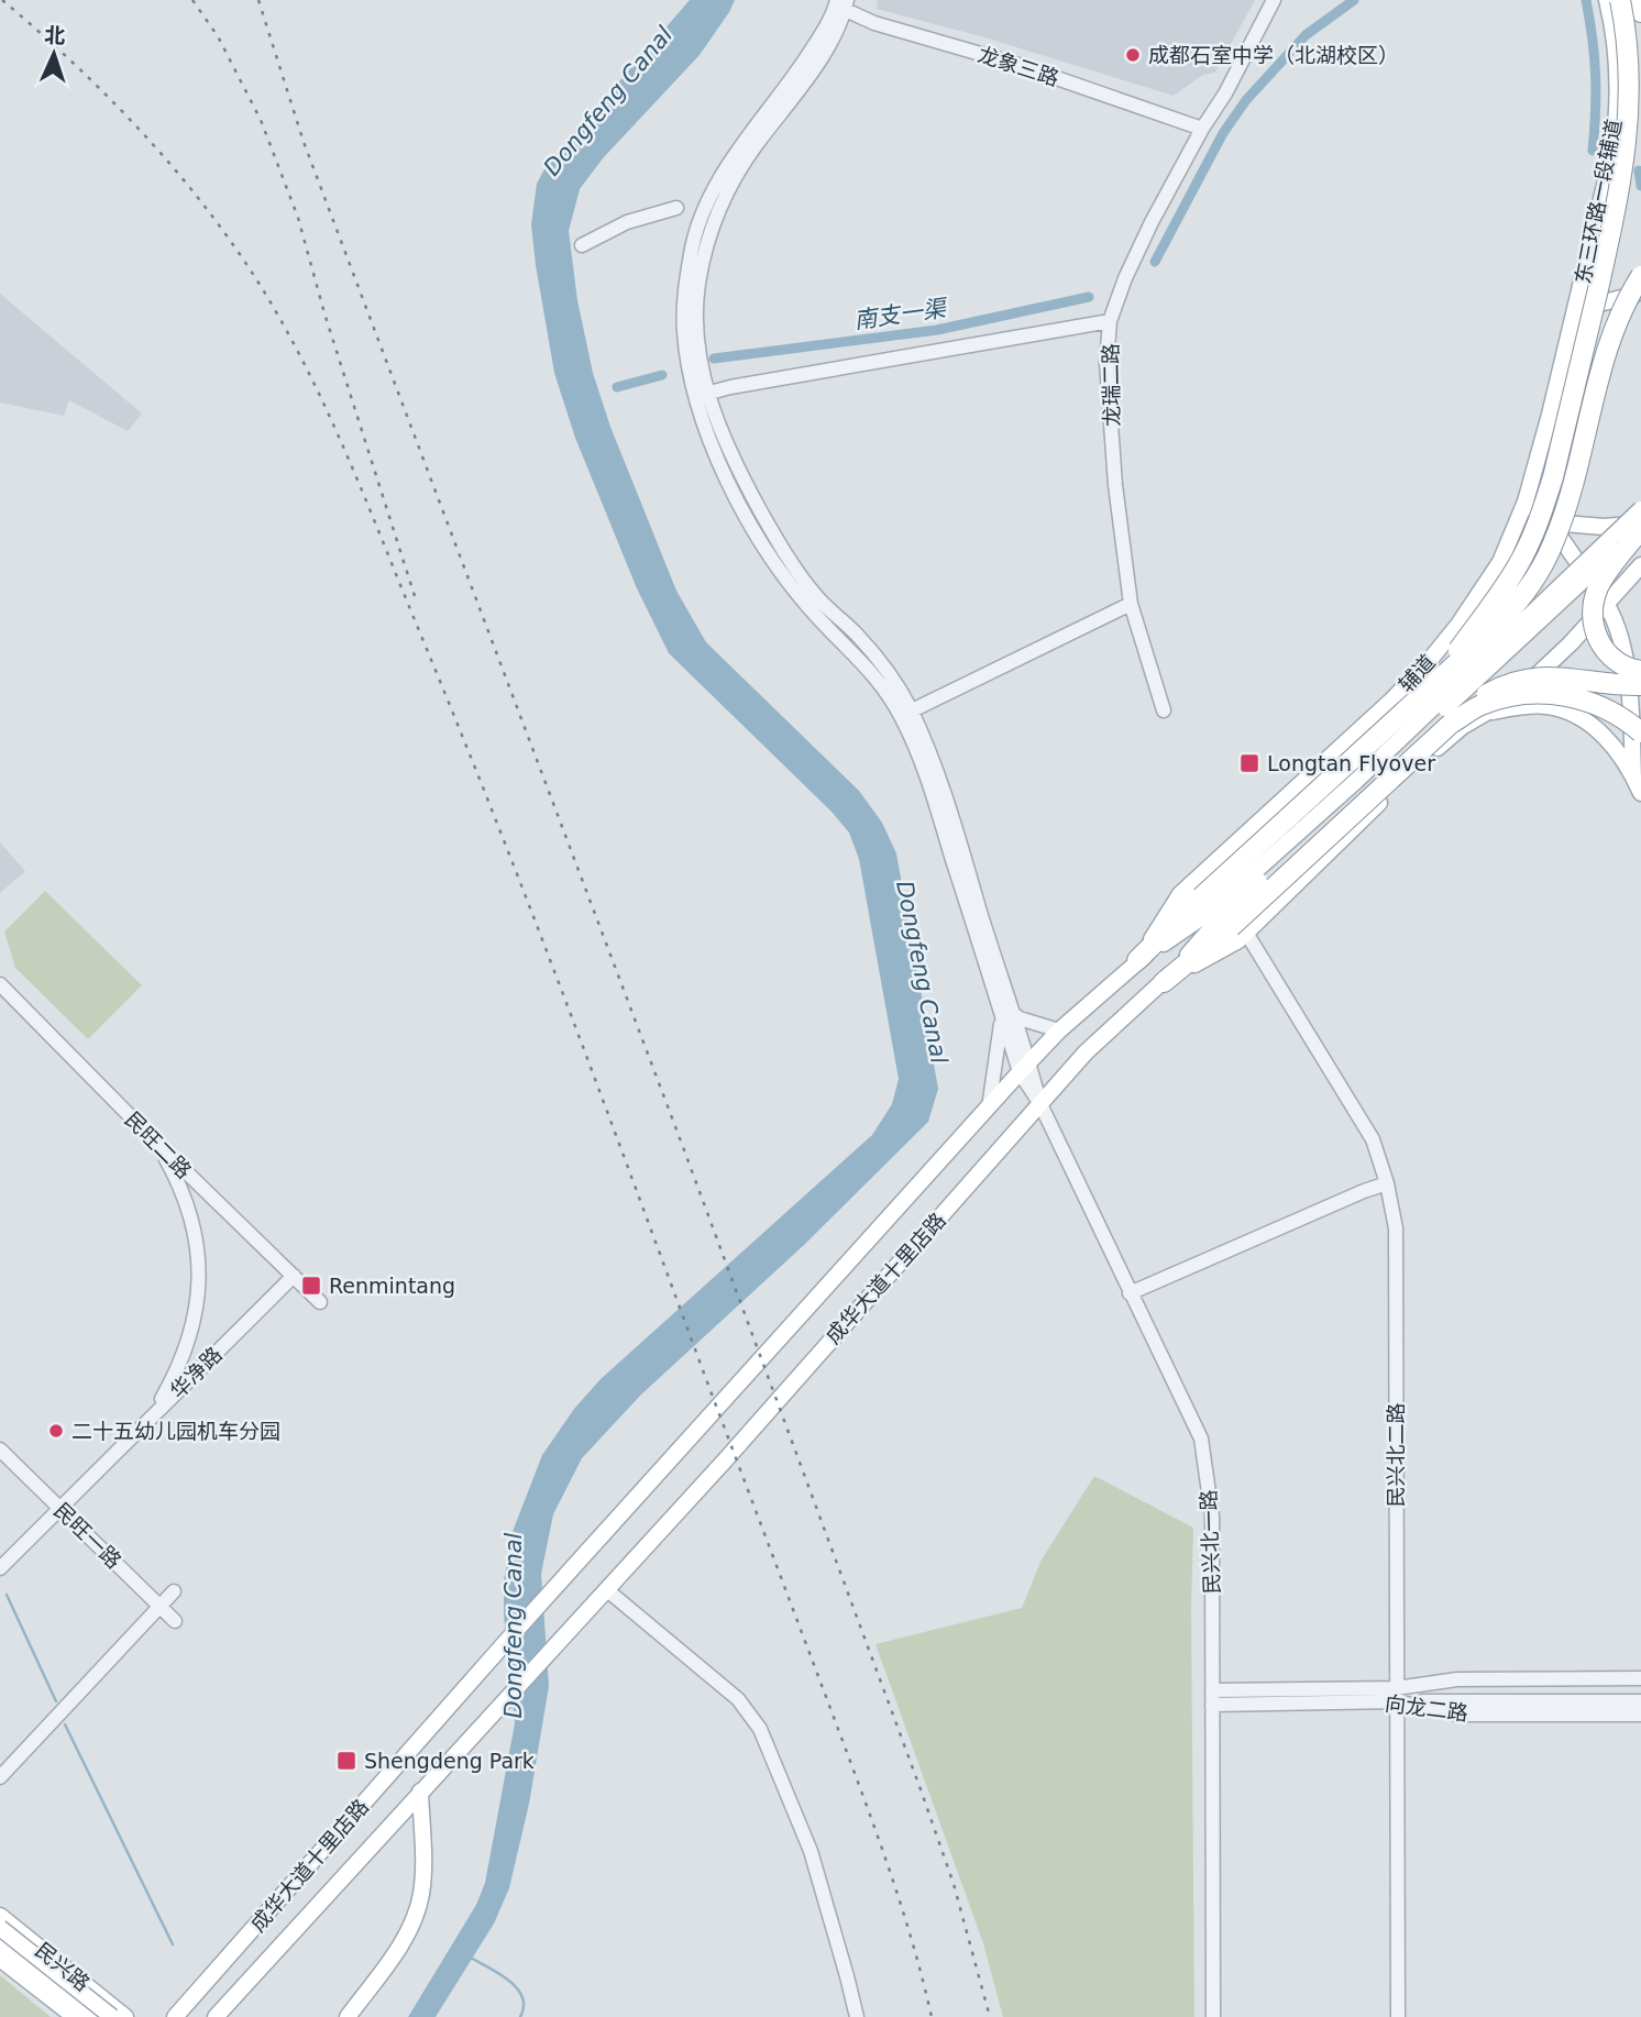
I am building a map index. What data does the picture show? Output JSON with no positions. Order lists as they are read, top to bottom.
{
  "streets": {
    "main road": [
      "东三环路一段辅道",
      "辅道",
      "成华大道十里店路",
      "民兴路"
    ],
    "street": [
      "龙象三路",
      "龙瑞二路",
      "民旺二路",
      "华净路",
      "民兴北二路",
      "民旺一路",
      "民兴北一路",
      "向龙二路"
    ]
  },
  "crossings": [
    ["龙象三路", "龙瑞二路"],
    ["龙象三路", "民兴北一路"],
    ["东三环路一段辅道", "辅道"],
    ["辅道", "成华大道十里店路"],
    ["民旺二路", "华净路"],
    ["成华大道十里店路", "民兴北一路"],
    ["华净路", "民旺一路"],
    ["民兴北二路", "向龙二路"],
    ["民兴北一路", "向龙二路"]
  ],
  "water": ["Dongfeng Canal", "南支一渠"],
  "places": {
    "other": ["成都石室中学（北湖校区）", "二十五幼儿园机车分园"],
    "transit": ["Longtan Flyover", "Renmintang", "Shengdeng Park"]
  },
  "north": "top"
}
